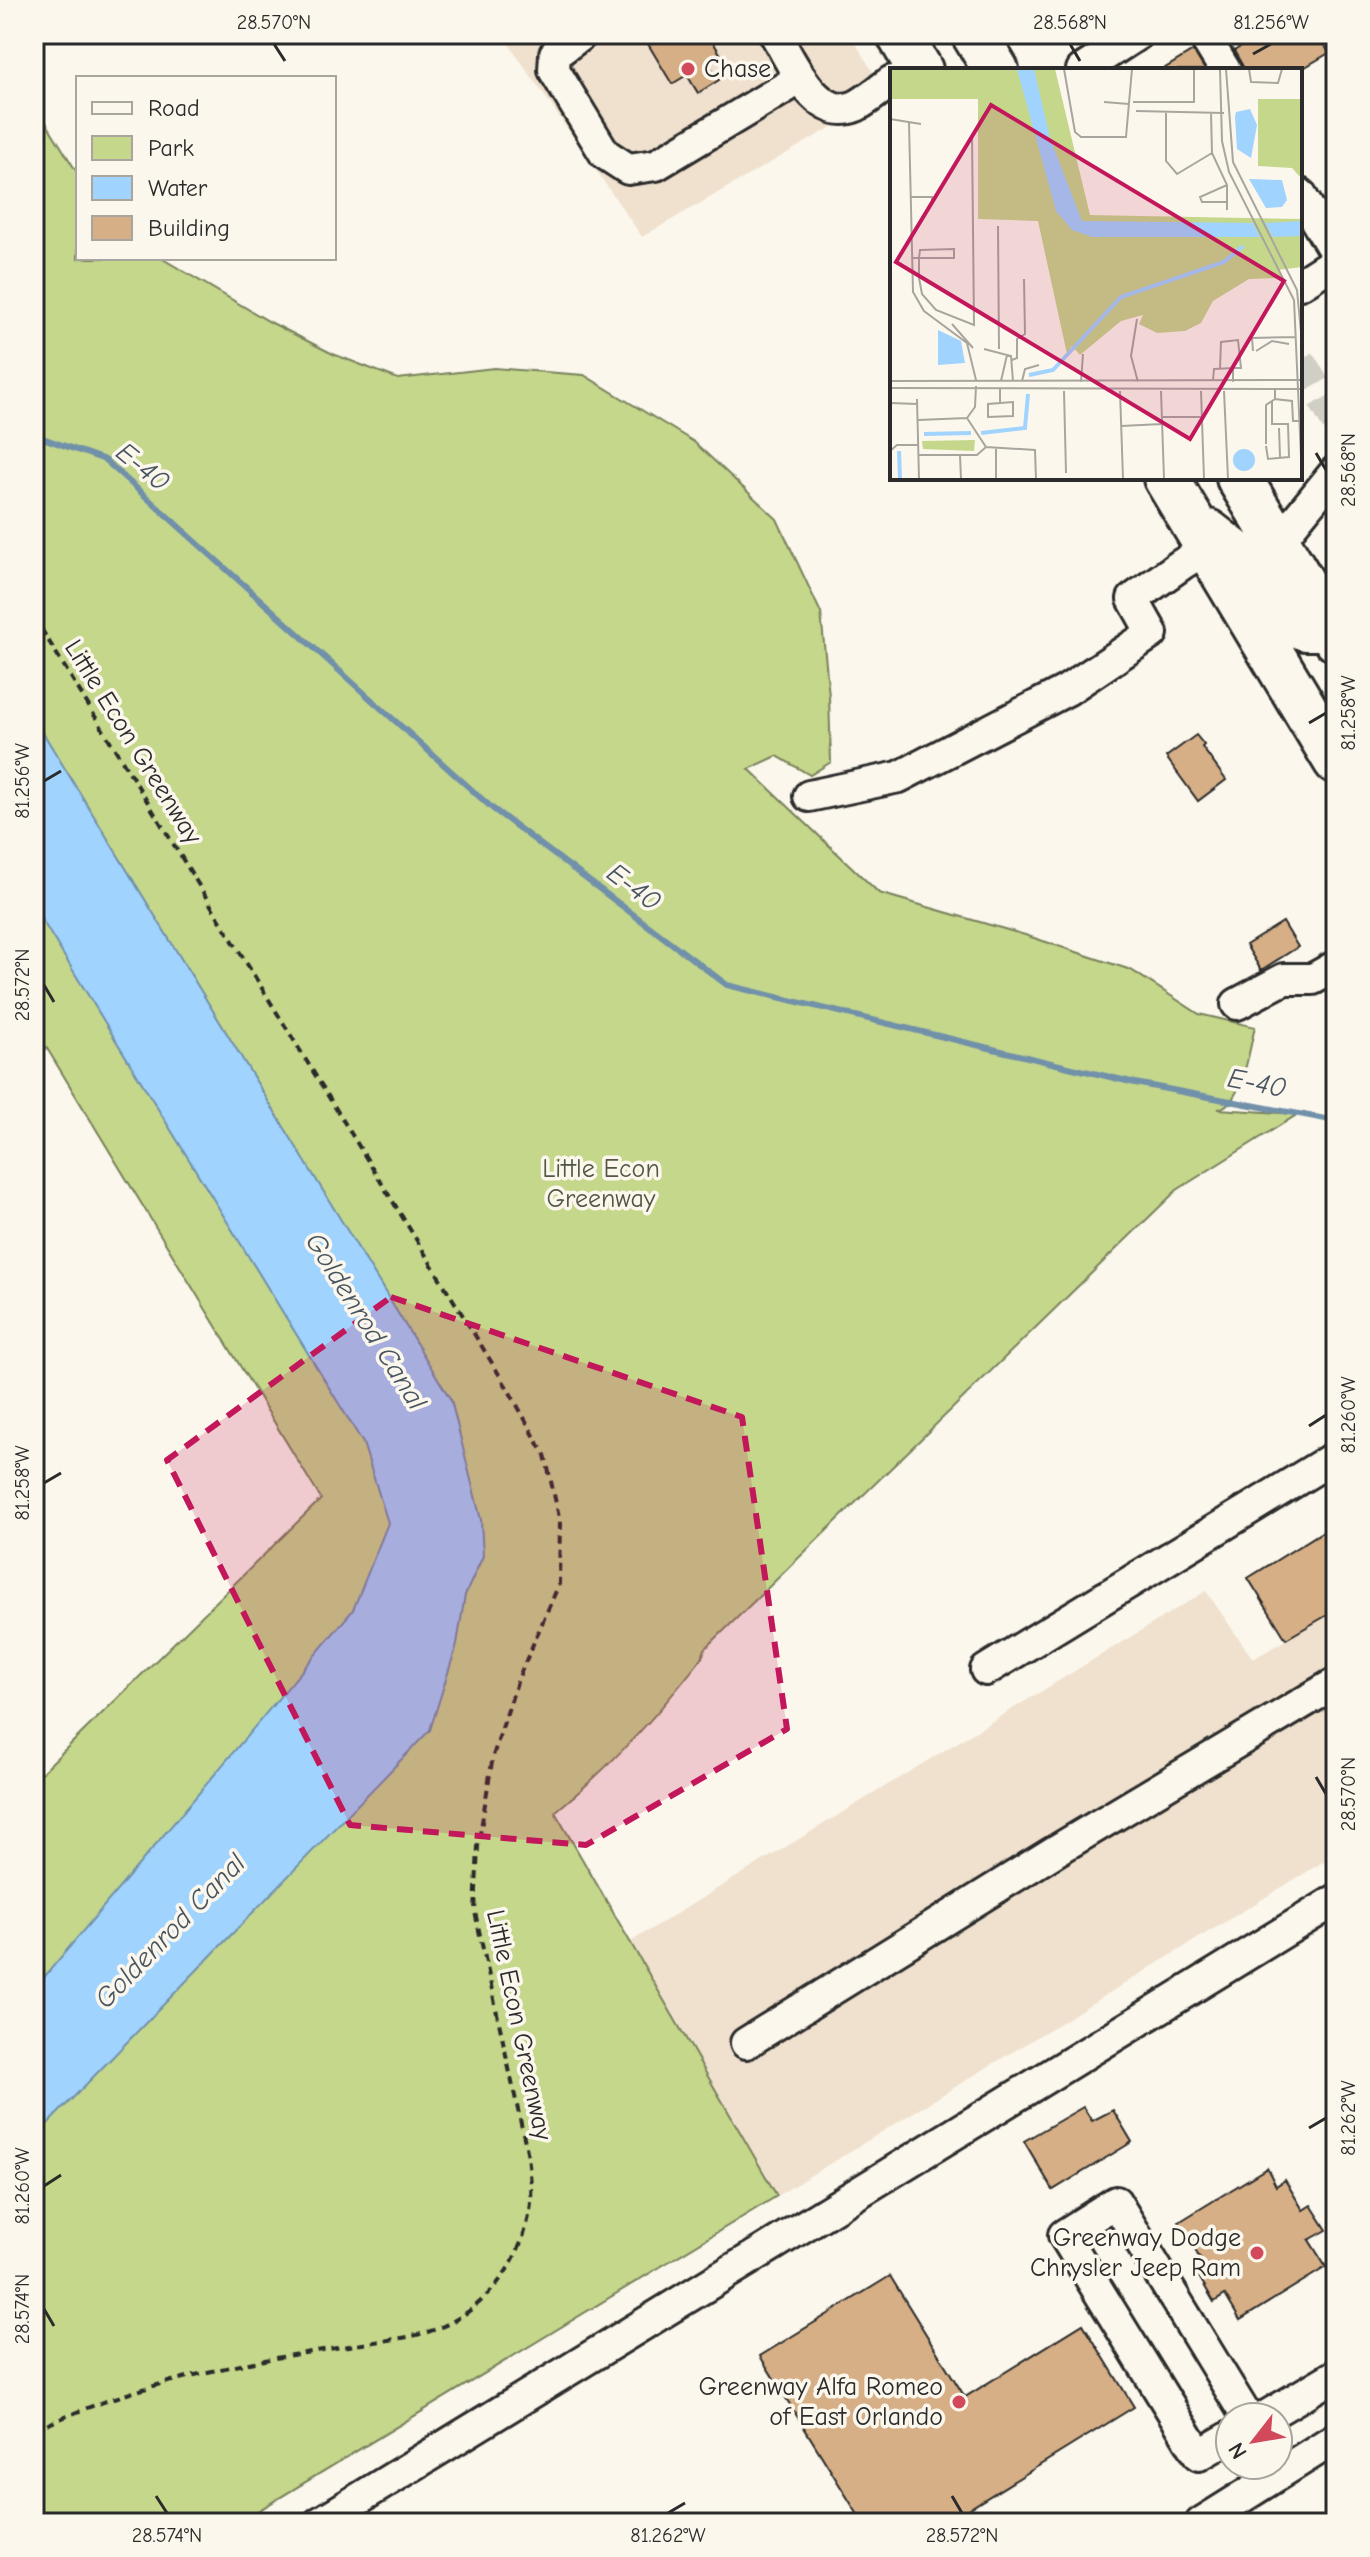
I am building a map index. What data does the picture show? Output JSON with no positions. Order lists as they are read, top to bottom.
{
  "streets": {
    "path": ["Little Econ Greenway"]
  },
  "water": ["E-40", "Goldenrod Canal"],
  "parks": ["Little Econ Greenway"],
  "places": ["Chase", "Greenway Dodge Chrysler Jeep Ram", "Greenway Alfa Romeo of East Orlando"],
  "legend": [
    "Road",
    "Park",
    "Water",
    "Building"
  ],
  "north": "bottom left",
  "coordinates": [
    "28.570°N",
    "28.568°N",
    "81.256°W",
    "81.258°W",
    "28.572°N",
    "81.260°W",
    "81.262°W",
    "28.574°N"
  ]
}
